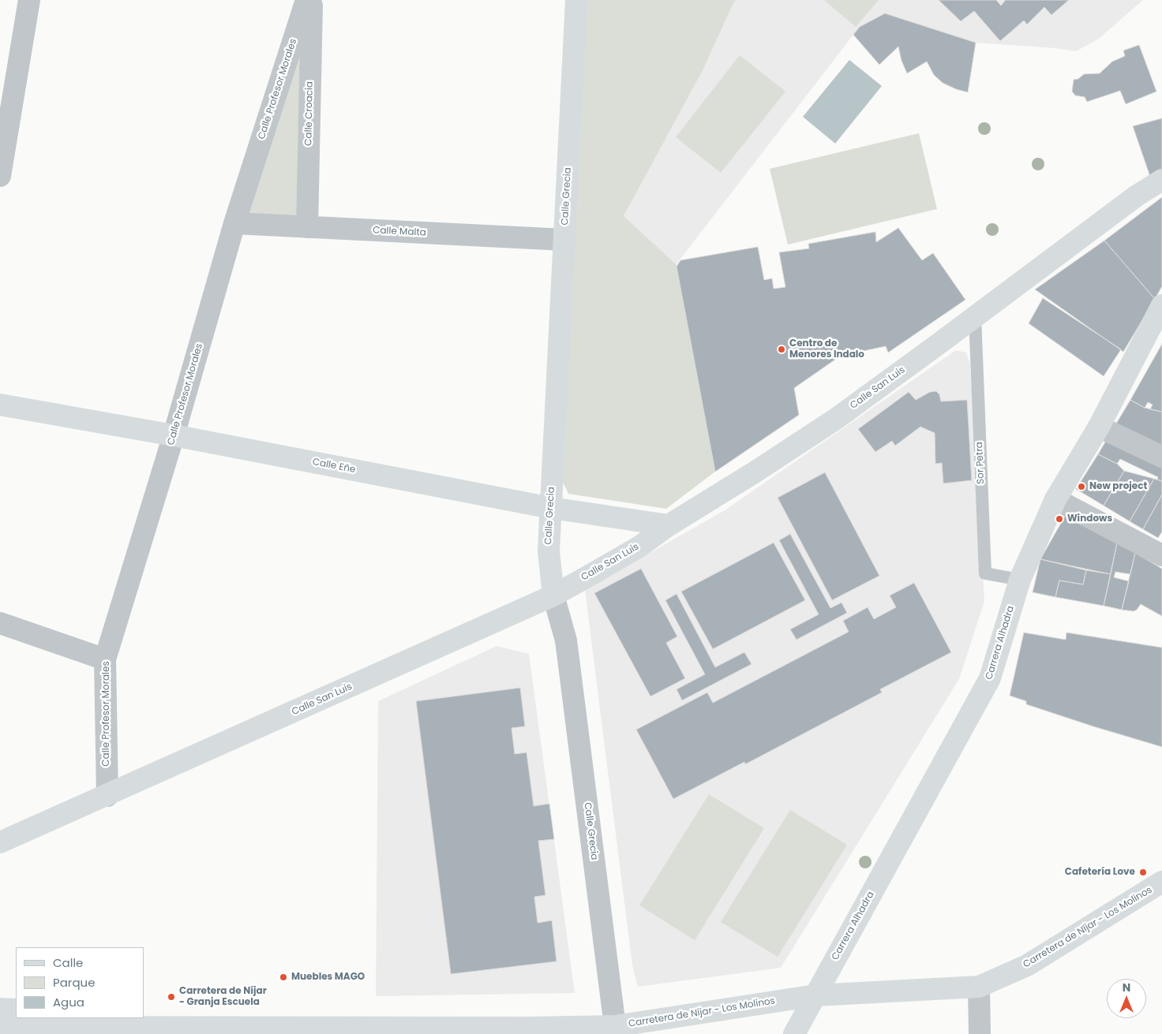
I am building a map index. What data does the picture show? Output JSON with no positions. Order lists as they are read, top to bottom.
{
  "streets": {
    "street": [
      "Calle Profesor Morales",
      "Calle Croacia",
      "Calle Grecia",
      "Calle Malta",
      "Calle San Luis",
      "Calle Eñe",
      "Carrera Alhadra",
      "Carretera de Níjar - Los Molinos"
    ],
    "lane": ["Sor Petra"]
  },
  "crossings": [
    ["Calle Profesor Morales", "Calle Malta"],
    ["Calle Profesor Morales", "Calle San Luis"],
    ["Calle Profesor Morales", "Calle Eñe"],
    ["Calle Croacia", "Calle Malta"],
    ["Calle Grecia", "Calle Malta"],
    ["Calle Grecia", "Calle San Luis"],
    ["Calle Grecia", "Calle Eñe"],
    ["Calle Grecia", "Carretera de Níjar - Los Molinos"],
    ["Calle San Luis", "Sor Petra"],
    ["Calle San Luis", "Calle Eñe"],
    ["Sor Petra", "Carrera Alhadra"],
    ["Carrera Alhadra", "Carretera de Níjar - Los Molinos"]
  ],
  "places": [
    "Centro de Menores Indalo",
    "New project",
    "Windows",
    "Cafetería Love",
    "Muebles MAGO",
    "Carretera de Níjar - Granja Escuela"
  ],
  "legend": ["Calle", "Parque", "Agua"],
  "north": "top"
}
